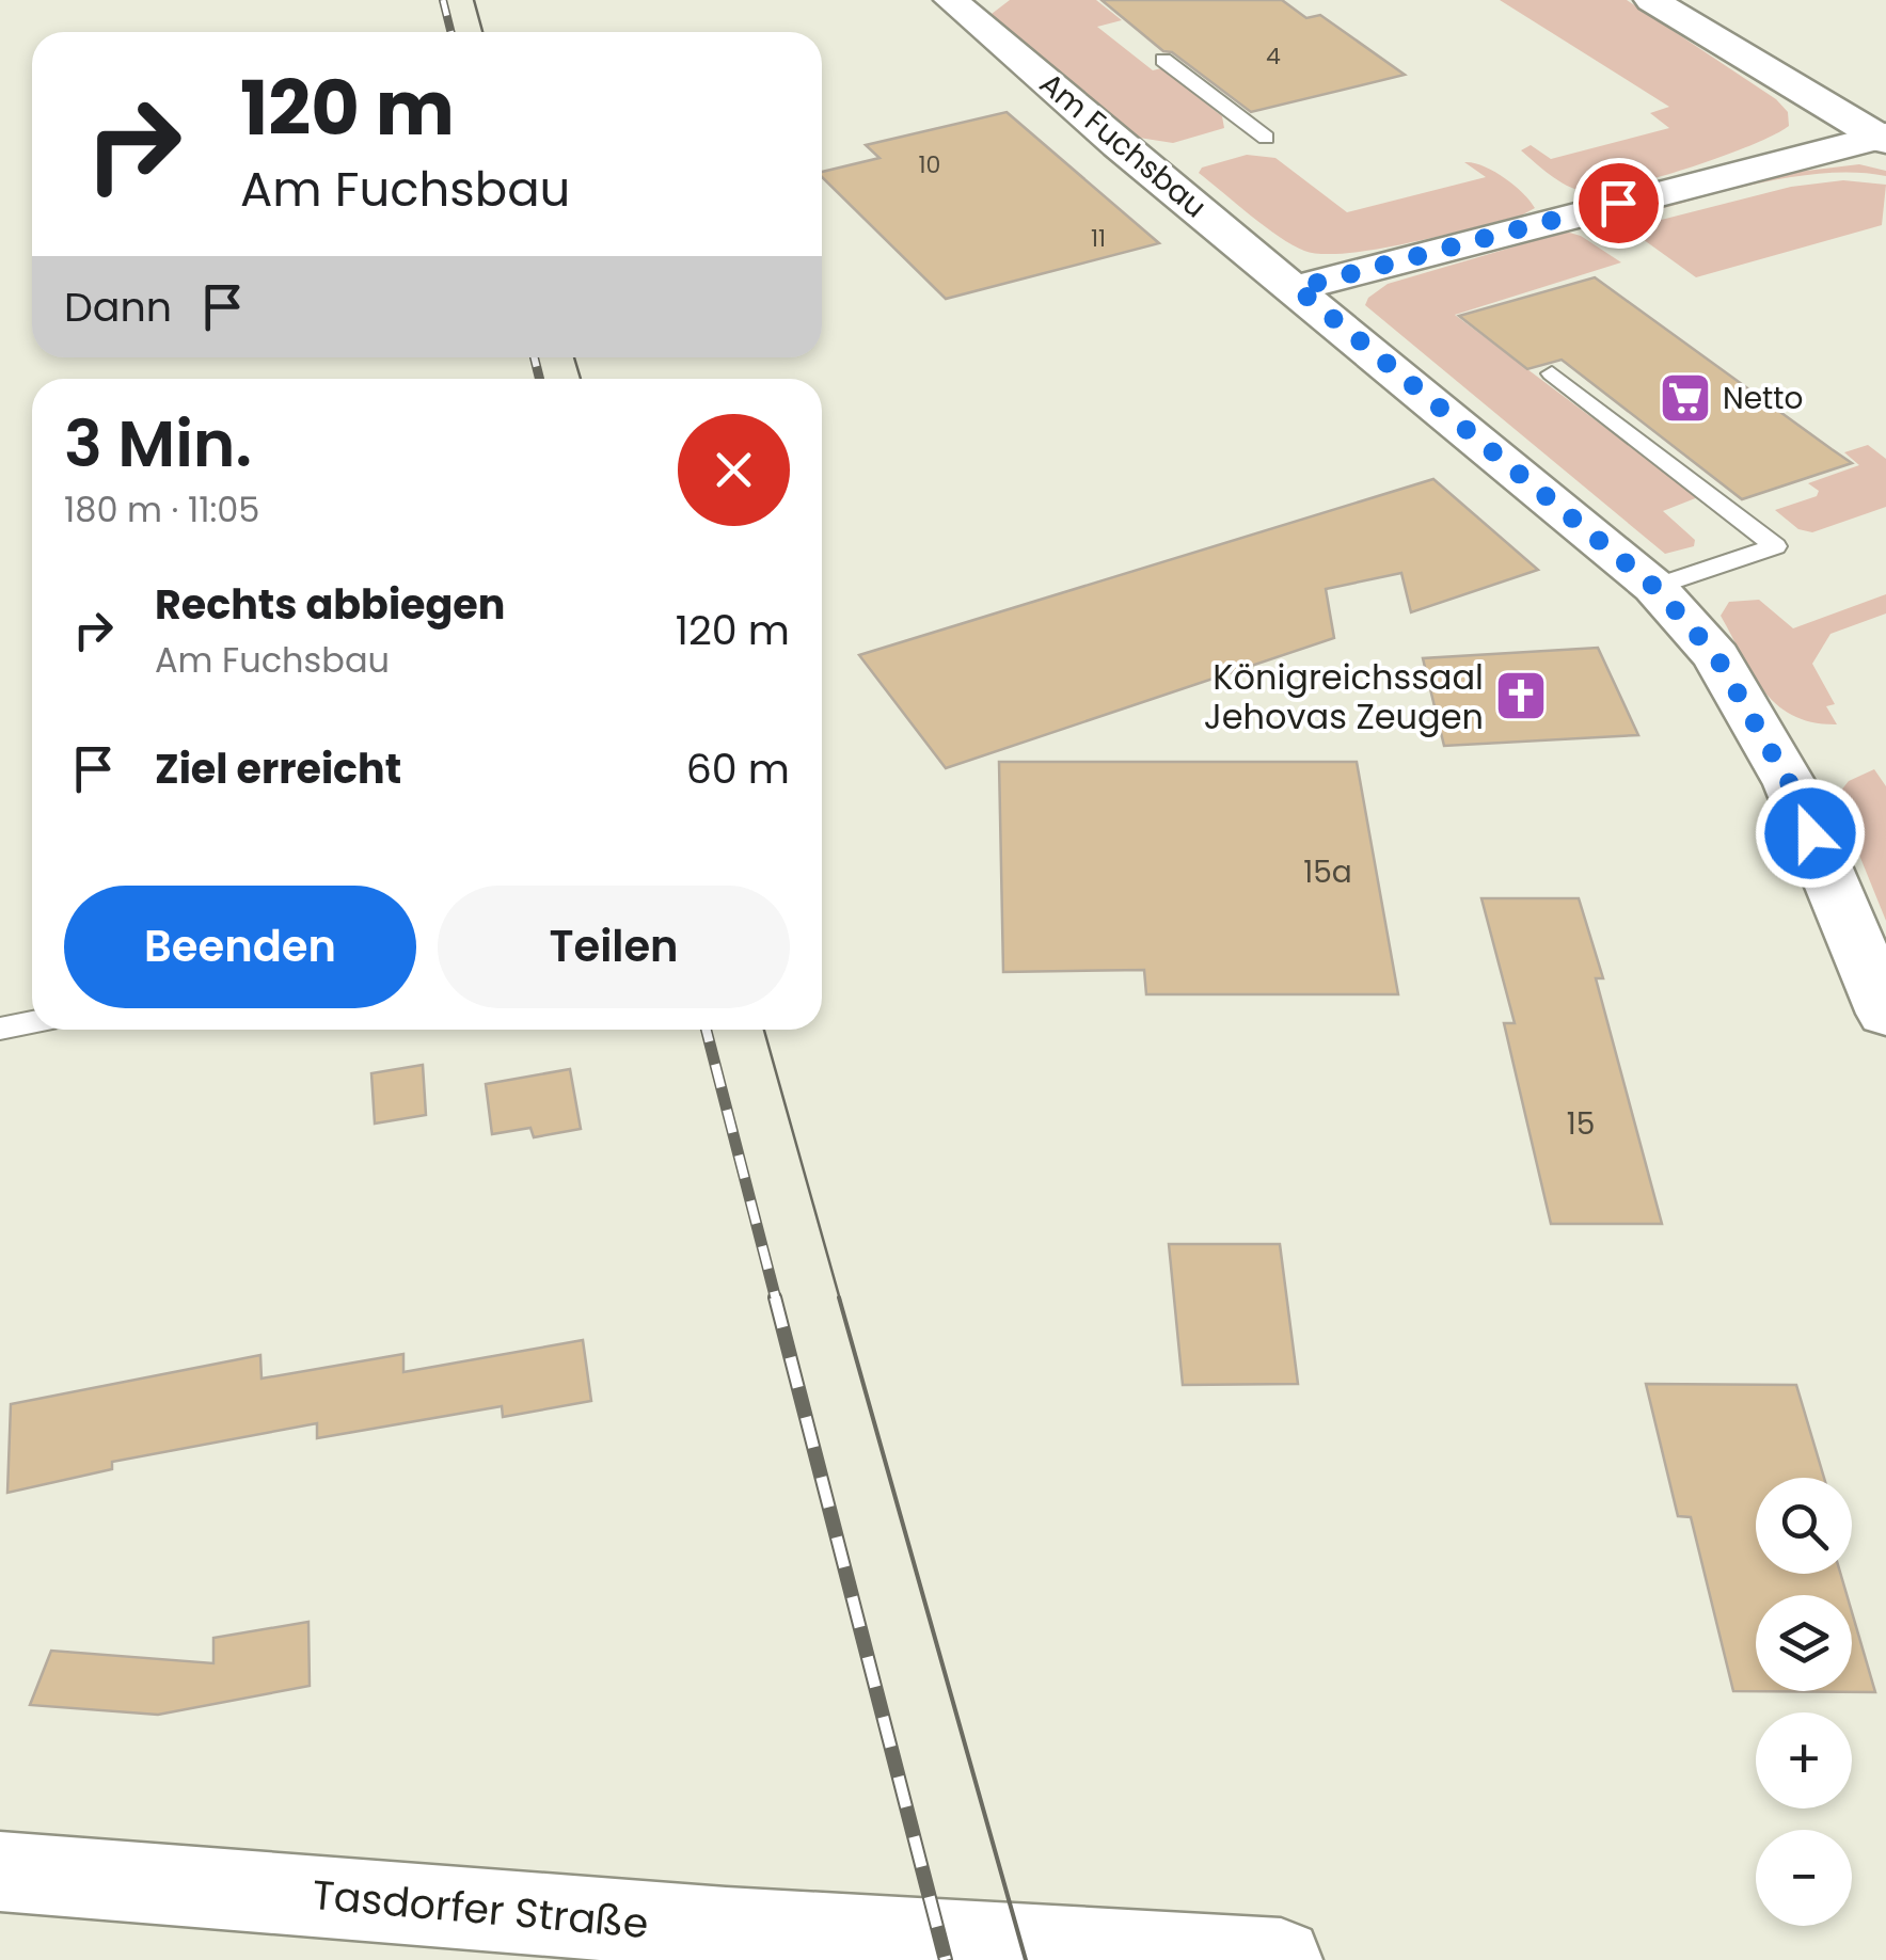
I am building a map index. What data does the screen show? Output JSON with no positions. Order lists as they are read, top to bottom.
{
  "streets": {
    "street": ["Am Fuchsbau", "Tasdorfer Straße"]
  },
  "places": {
    "supermarket": ["Netto"],
    "church": ["Königreichssaal Jehovas Zeugen"]
  },
  "house_numbers": [
    "4",
    "10",
    "11",
    "15a",
    "15"
  ],
  "page": {
    "turn": ["120 m", "Am Fuchsbau"],
    "then": "Dann",
    "heading": ["3 Min.", "180 m · 11:05"],
    "list": [
      {
        "name": "Rechts abbiegen",
        "note": "Am Fuchsbau",
        "value": "120 m"
      },
      {
        "name": "Ziel erreicht",
        "value": "60 m"
      }
    ],
    "buttons": ["Beenden", "Teilen"],
    "map_buttons": ["+", "−"]
  }
}
